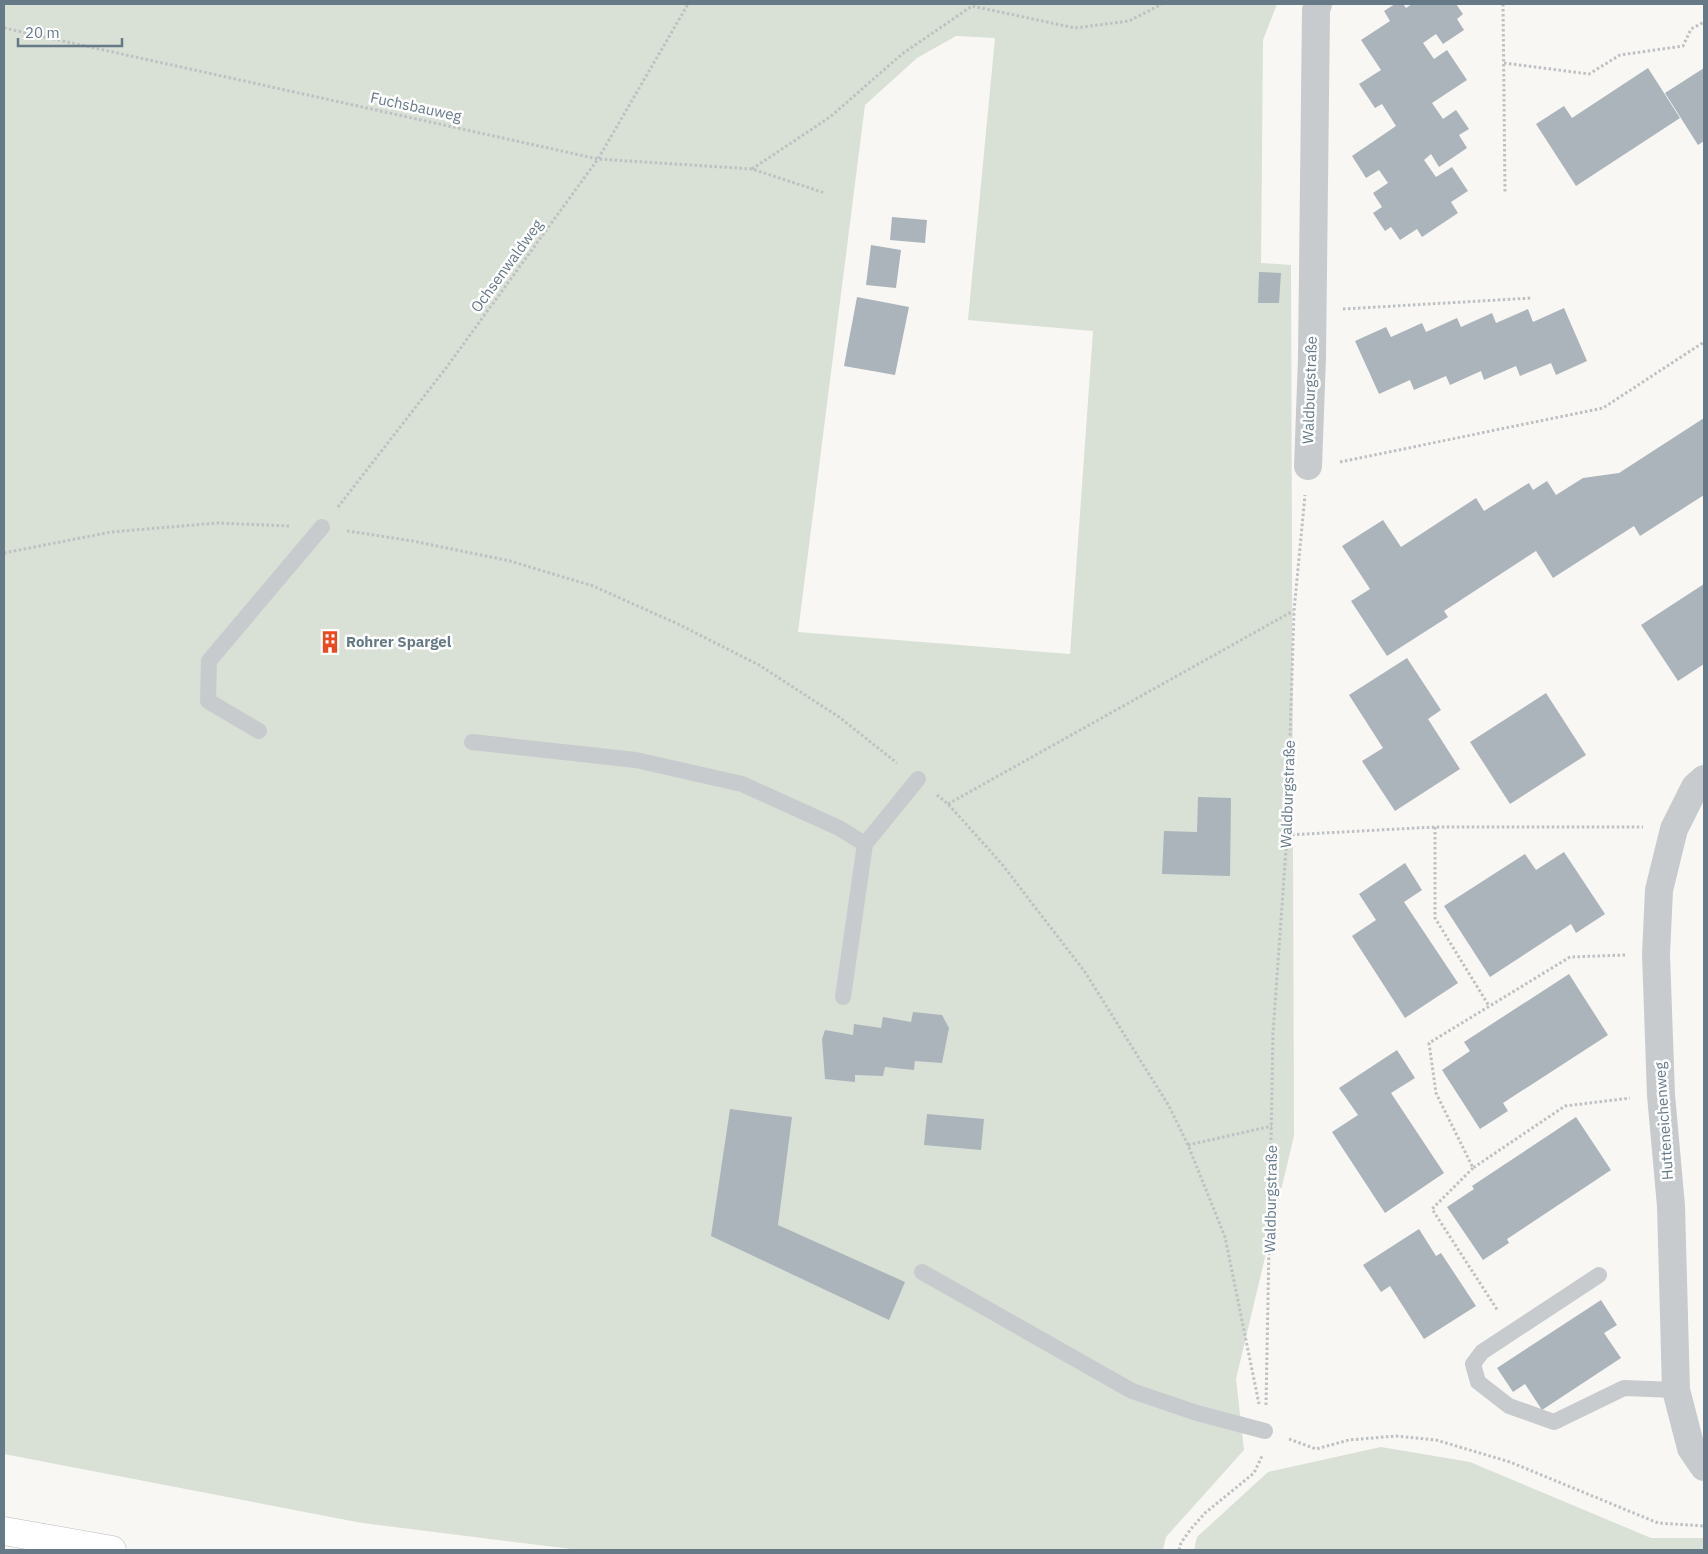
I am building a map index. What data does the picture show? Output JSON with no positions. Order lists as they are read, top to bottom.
{
  "streets": {
    "street": ["Waldburgstraße", "Hutteneichenweg"],
    "path": ["Fuchsbauweg", "Ochsenwaldweg"]
  },
  "crossings": [
    ["Fuchsbauweg", "Ochsenwaldweg"]
  ],
  "places": {
    "building": ["Rohrer Spargel"]
  },
  "scale_bar": "20 m"
}
